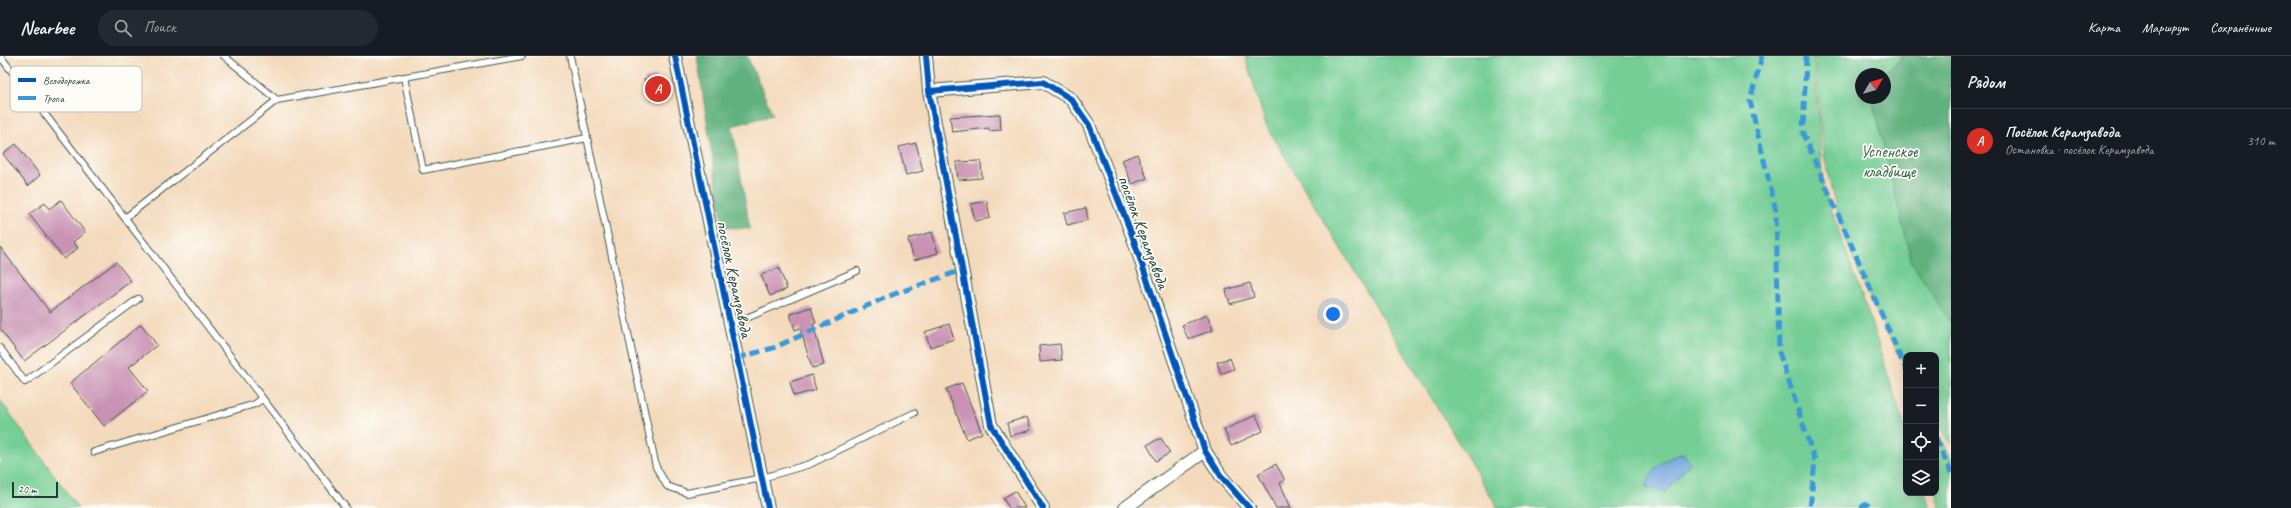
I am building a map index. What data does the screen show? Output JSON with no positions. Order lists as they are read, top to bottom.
{
  "streets": {
    "street": ["посёлок Керамзавода"]
  },
  "parks": ["Успенское кладбище"],
  "legend": ["Велодорожка", "Тропа"],
  "scale_bar": "20 m",
  "north": "top right",
  "page": {
    "header": "Nearbee",
    "search": "Поиск",
    "nav": ["Карта", "Маршрут", "Сохранённые"],
    "heading": "Рядом",
    "pins": "A",
    "list": [
      {
        "mark": "A",
        "name": "Посёлок Керамзавода",
        "note": "Остановка · посёлок Керамзавода",
        "value": "310 m"
      }
    ],
    "map_buttons": ["+", "−"],
    "scale": "20 m"
  }
}
